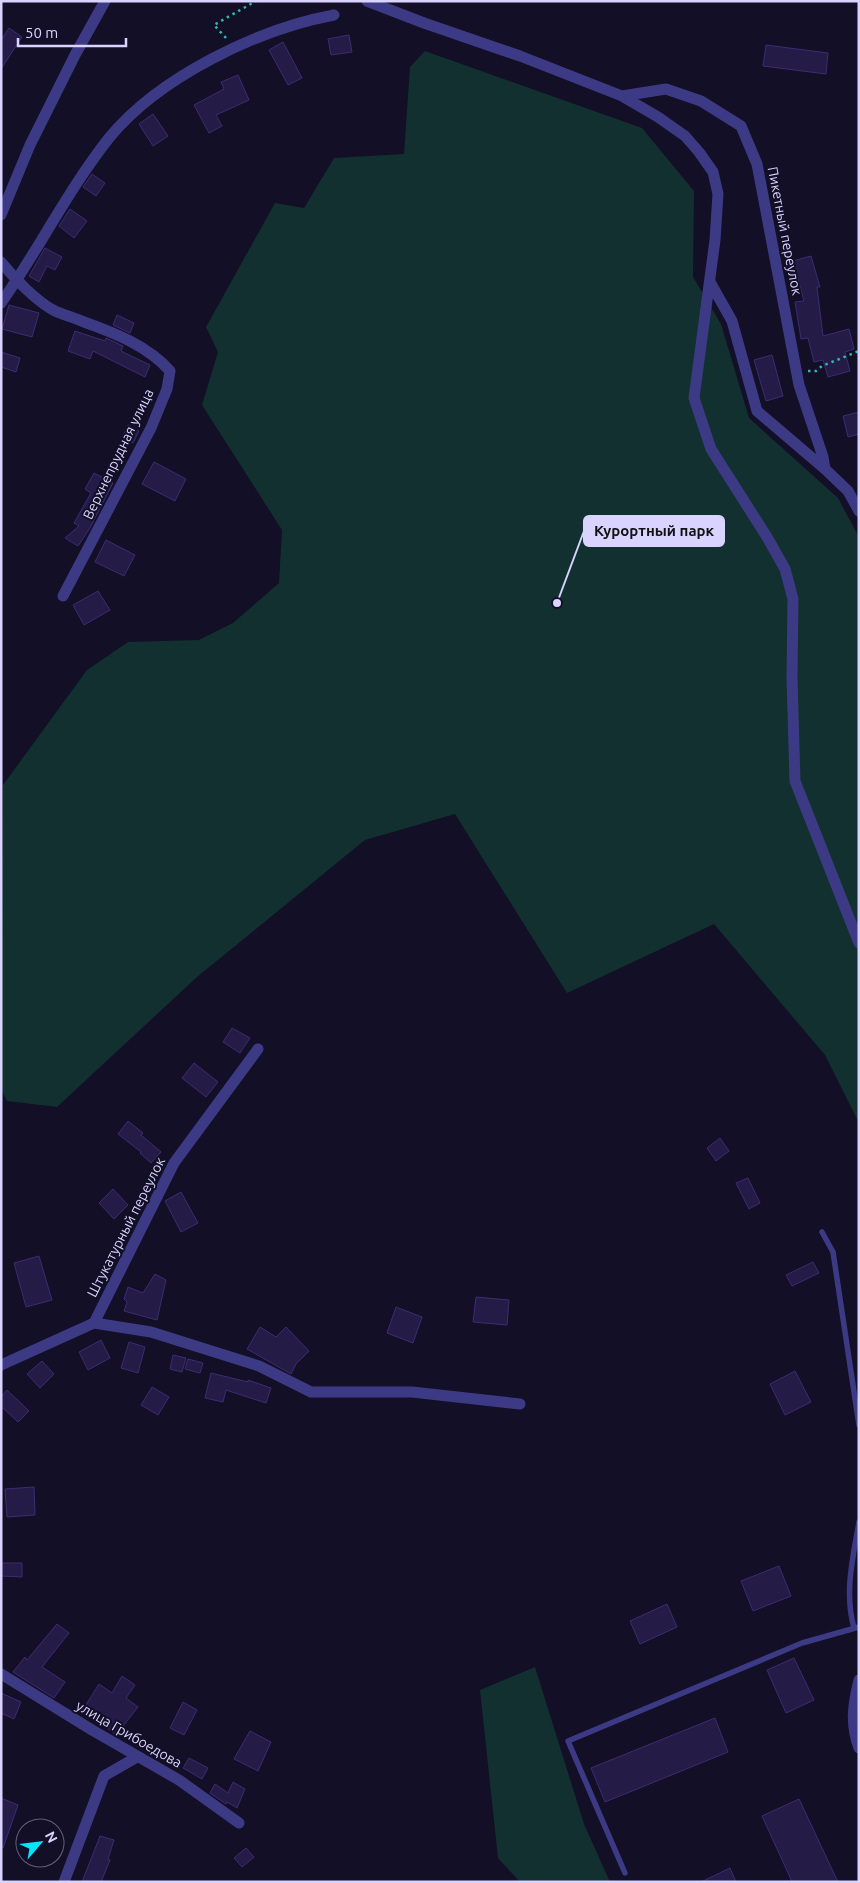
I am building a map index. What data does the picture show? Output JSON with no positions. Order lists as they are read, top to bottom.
{
  "streets": {
    "street": [
      "Пикетный переулок",
      "Верхнепрудная улица",
      "Штукатурный переулок",
      "улица Грибоедова"
    ]
  },
  "places": ["Курортный парк"],
  "scale_bar": "50 m",
  "north": "top right"
}
